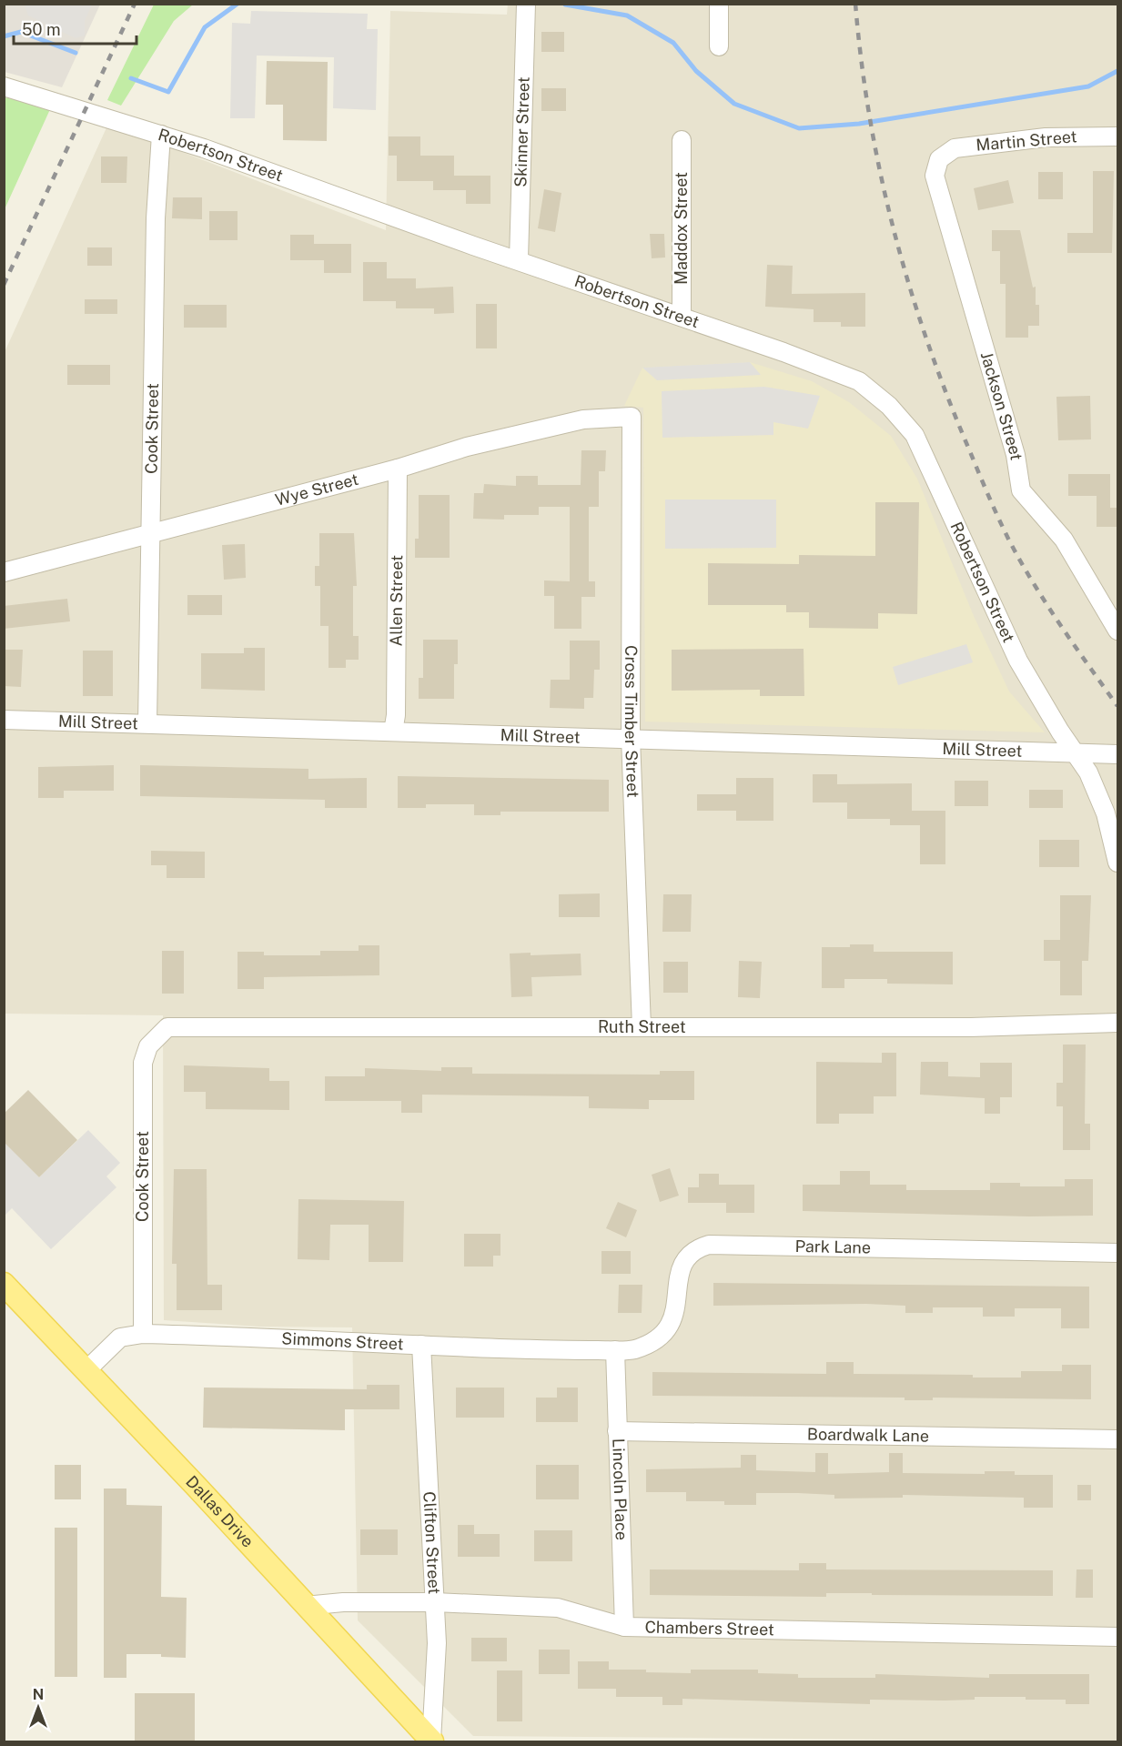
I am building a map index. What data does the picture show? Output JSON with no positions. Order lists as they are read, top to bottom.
{
  "streets": {
    "main road": ["Dallas Drive"],
    "street": [
      "Skinner Street",
      "Martin Street",
      "Robertson Street",
      "Maddox Street",
      "Jackson Street",
      "Cook Street",
      "Wye Street",
      "Allen Street",
      "Cross Timber Street",
      "Mill Street",
      "Ruth Street",
      "Park Lane",
      "Simmons Street",
      "Boardwalk Lane",
      "Lincoln Place",
      "Clifton Street",
      "Chambers Street"
    ]
  },
  "crossings": [
    ["Skinner Street", "Robertson Street"],
    ["Martin Street", "Jackson Street"],
    ["Robertson Street", "Maddox Street"],
    ["Robertson Street", "Cook Street"],
    ["Robertson Street", "Mill Street"],
    ["Cook Street", "Wye Street"],
    ["Cook Street", "Mill Street"],
    ["Cook Street", "Ruth Street"],
    ["Cook Street", "Simmons Street"],
    ["Wye Street", "Allen Street"],
    ["Wye Street", "Cross Timber Street"],
    ["Allen Street", "Mill Street"],
    ["Cross Timber Street", "Mill Street"],
    ["Cross Timber Street", "Ruth Street"],
    ["Park Lane", "Simmons Street"],
    ["Park Lane", "Lincoln Place"],
    ["Simmons Street", "Lincoln Place"],
    ["Simmons Street", "Dallas Drive"],
    ["Simmons Street", "Clifton Street"],
    ["Boardwalk Lane", "Lincoln Place"],
    ["Lincoln Place", "Chambers Street"],
    ["Dallas Drive", "Clifton Street"],
    ["Dallas Drive", "Chambers Street"],
    ["Clifton Street", "Chambers Street"]
  ],
  "scale_bar": "50 m",
  "north": "top"
}
